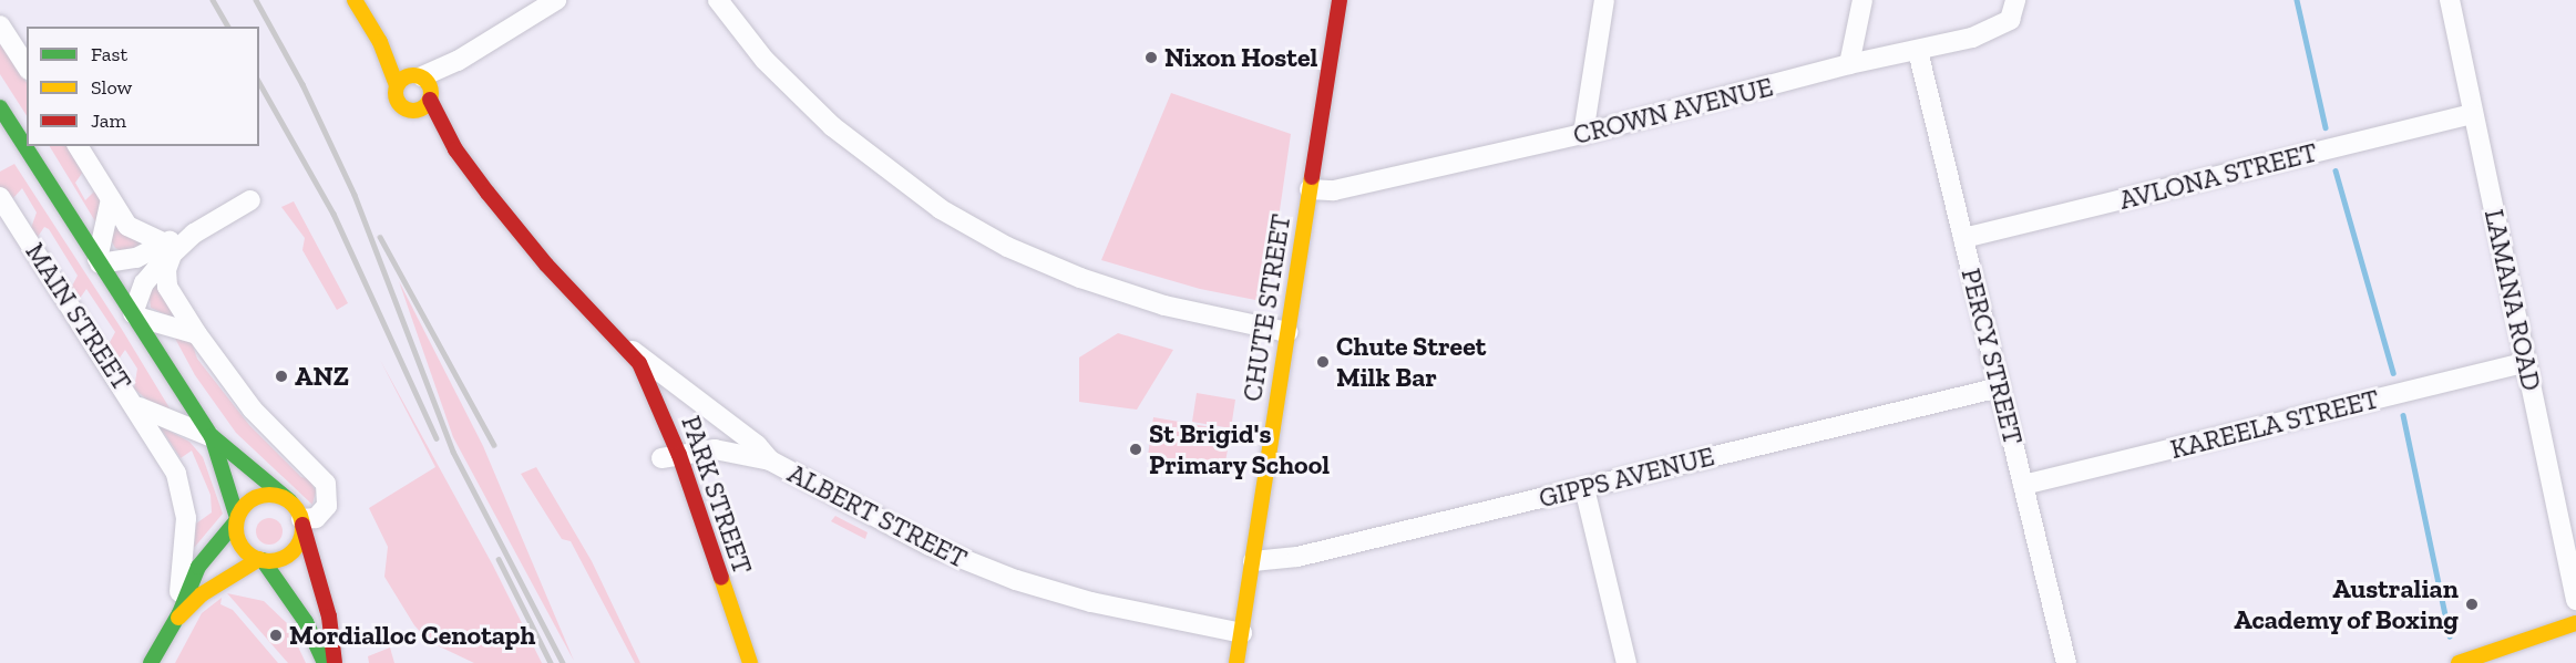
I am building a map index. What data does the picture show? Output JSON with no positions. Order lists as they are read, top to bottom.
{
  "streets": {
    "main road": [
      "CHUTE STREET",
      "MAIN STREET",
      "PARK STREET",
      "ALBERT STREET"
    ],
    "street": [
      "CROWN AVENUE",
      "AVLONA STREET",
      "LAMANA ROAD",
      "PERCY STREET",
      "KAREELA STREET",
      "GIPPS AVENUE"
    ]
  },
  "crossings": [
    ["CROWN AVENUE", "CHUTE STREET"],
    ["CROWN AVENUE", "PERCY STREET"],
    ["AVLONA STREET", "LAMANA ROAD"],
    ["AVLONA STREET", "PERCY STREET"],
    ["LAMANA ROAD", "KAREELA STREET"],
    ["CHUTE STREET", "GIPPS AVENUE"],
    ["CHUTE STREET", "ALBERT STREET"],
    ["PERCY STREET", "KAREELA STREET"],
    ["PERCY STREET", "GIPPS AVENUE"],
    ["PARK STREET", "ALBERT STREET"]
  ],
  "places": [
    "Nixon Hostel",
    "Chute Street Milk Bar",
    "ANZ",
    "St Brigid's Primary School",
    "Australian Academy of Boxing",
    "Mordialloc Cenotaph"
  ],
  "legend": ["Fast", "Slow", "Jam"]
}
